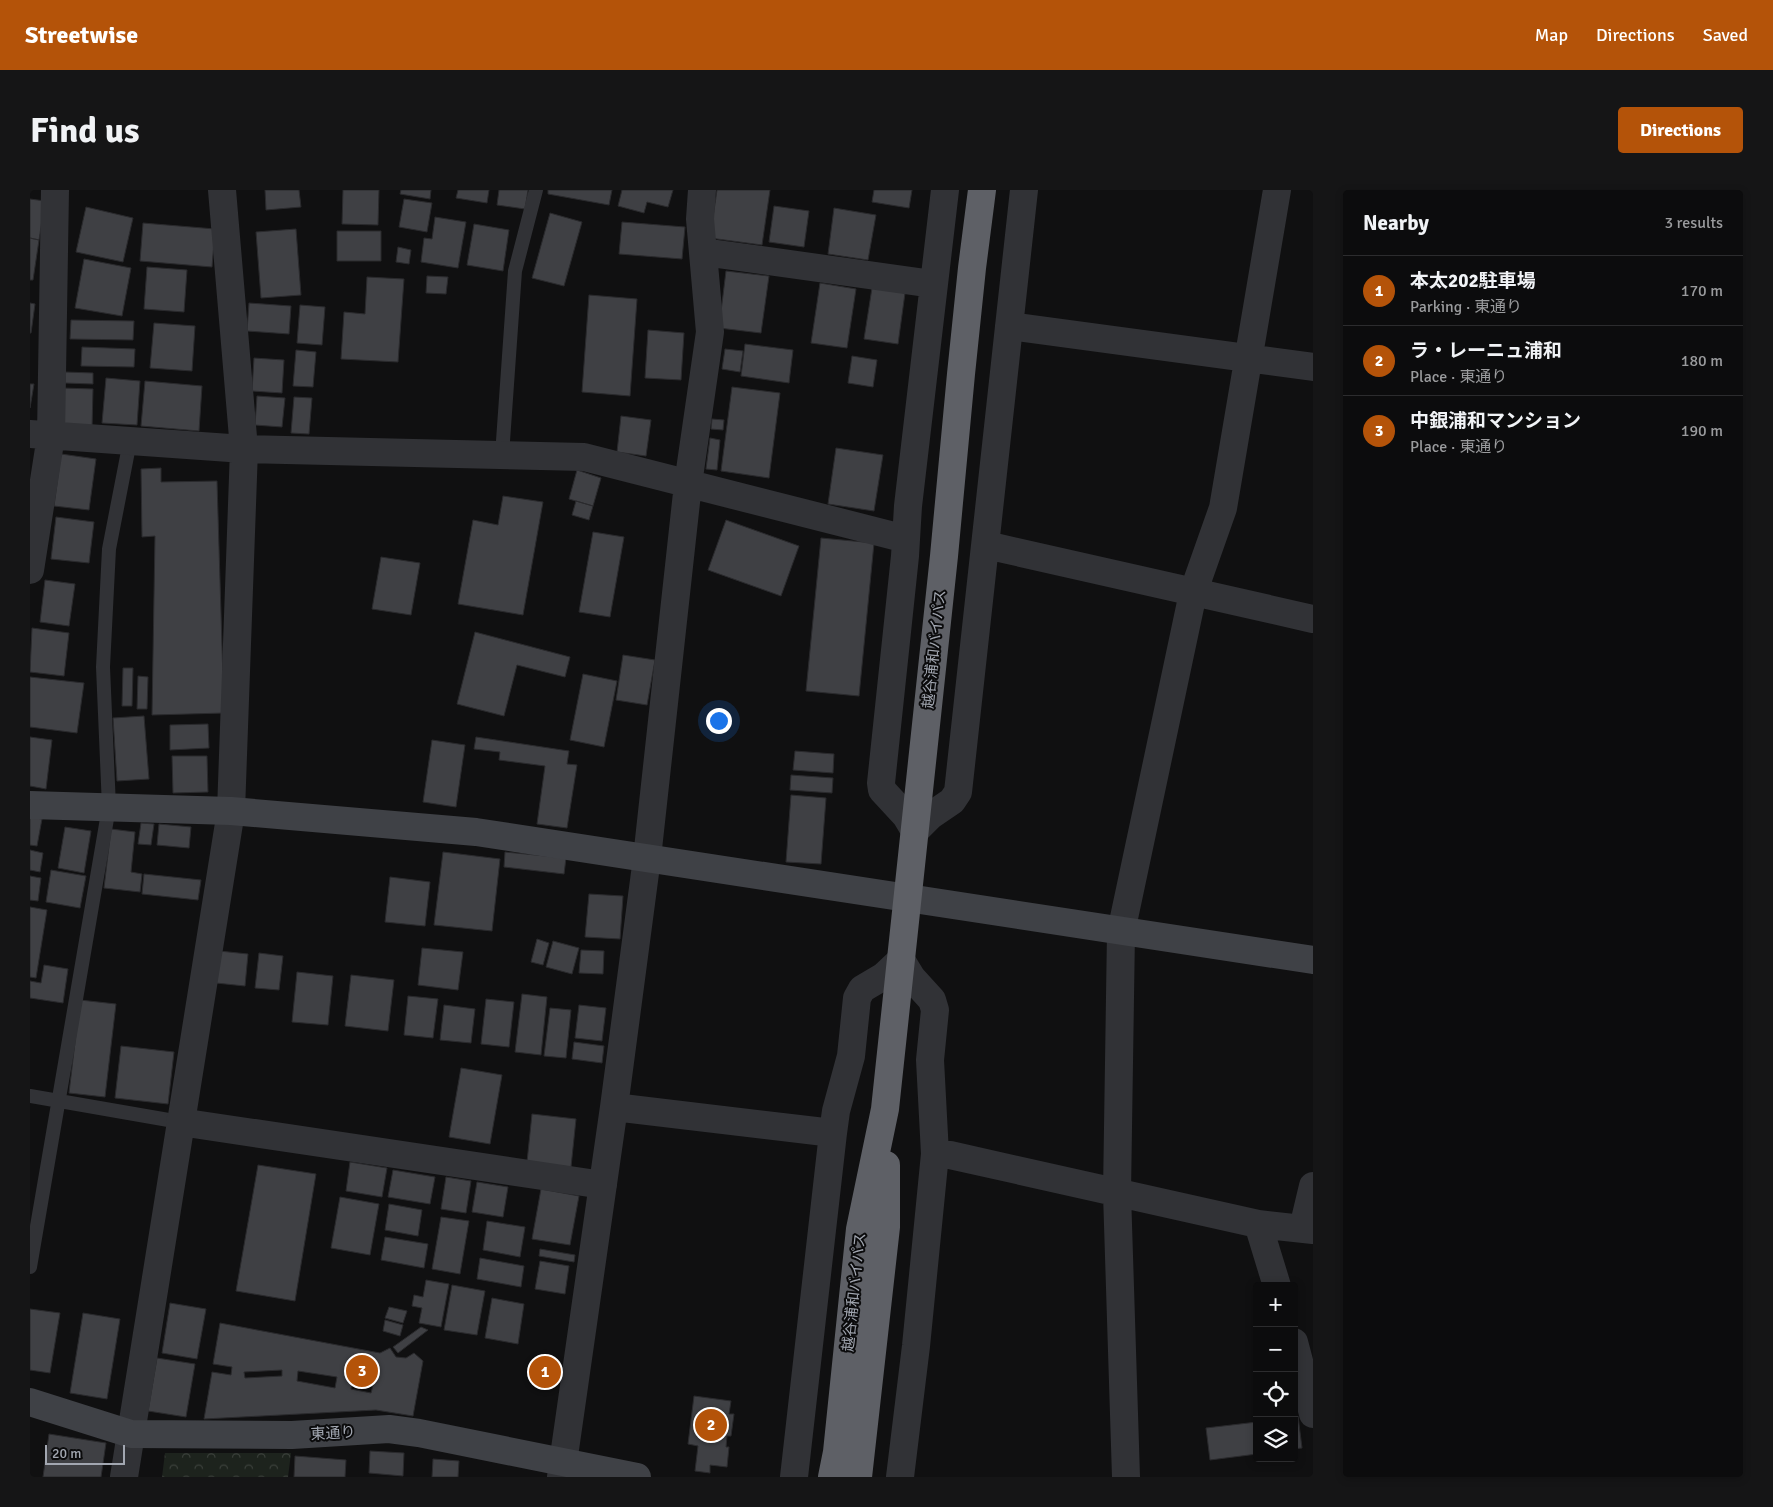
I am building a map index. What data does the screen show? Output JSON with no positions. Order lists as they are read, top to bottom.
{
  "streets": {
    "highway": ["越谷浦和バイパス"],
    "street": ["東通り"]
  },
  "scale_bar": "20 m",
  "page": {
    "header": "Streetwise",
    "nav": ["Map", "Directions", "Saved"],
    "buttons": "Directions",
    "title": "Find us",
    "heading": ["Nearby", "3 results"],
    "list": [
      {
        "mark": "1",
        "name": "本太202駐車場",
        "note": "Parking · 東通り",
        "value": "170 m"
      },
      {
        "mark": "2",
        "name": "ラ・レーニュ浦和",
        "note": "Place · 東通り",
        "value": "180 m"
      },
      {
        "mark": "3",
        "name": "中銀浦和マンション",
        "note": "Place · 東通り",
        "value": "190 m"
      }
    ],
    "map_buttons": ["+", "−"],
    "pins": ["3", "1", "2"],
    "scale": "20 m"
  }
}
